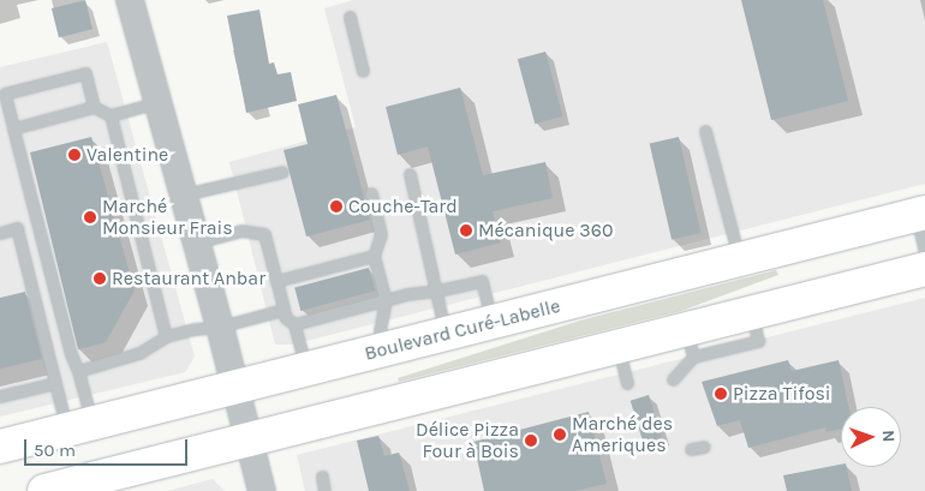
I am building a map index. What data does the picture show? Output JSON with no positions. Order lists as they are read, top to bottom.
{
  "streets": {
    "main road": ["Boulevard Curé-Labelle"]
  },
  "places": [
    "Valentine",
    "Couche-Tard",
    "Marché Monsieur Frais",
    "Mécanique 360",
    "Restaurant Anbar",
    "Pizza Tifosi",
    "Marché des Ameriques",
    "Délice Pizza Four à Bois"
  ],
  "scale_bar": "50 m",
  "north": "right"
}
